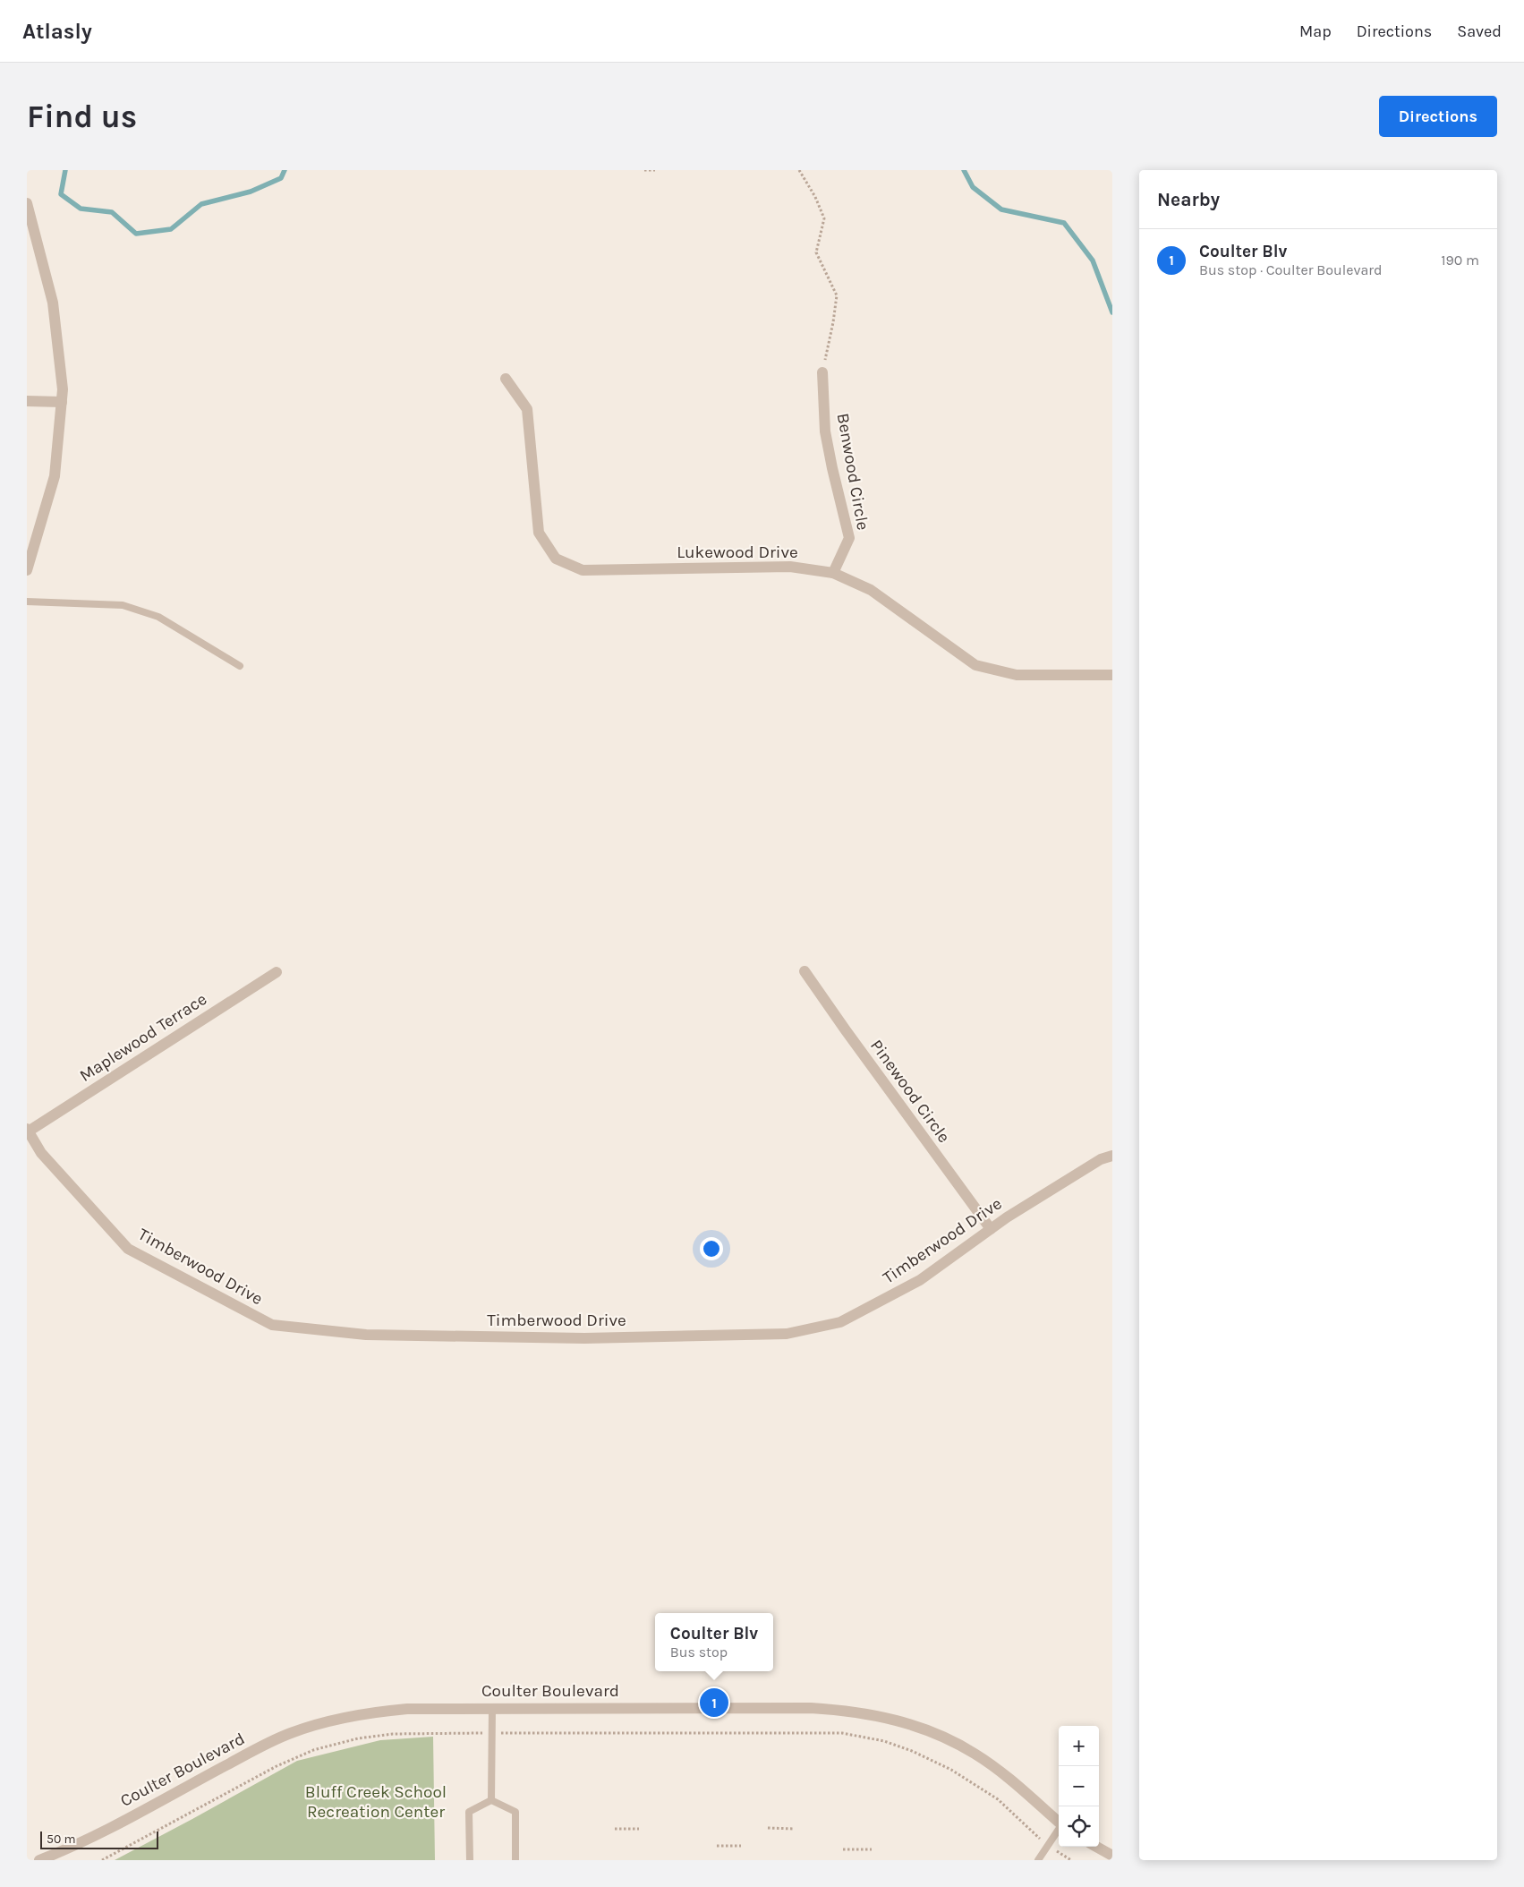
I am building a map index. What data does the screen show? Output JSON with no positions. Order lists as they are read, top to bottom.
{
  "streets": {
    "street": [
      "Benwood Circle",
      "Lukewood Drive",
      "Maplewood Terrace",
      "Pinewood Circle",
      "Timberwood Drive",
      "Coulter Boulevard"
    ]
  },
  "crossings": [
    ["Benwood Circle", "Lukewood Drive"],
    ["Maplewood Terrace", "Timberwood Drive"],
    ["Pinewood Circle", "Timberwood Drive"]
  ],
  "parks": ["Bluff Creek School Recreation Center"],
  "scale_bar": "50 m",
  "page": {
    "header": "Atlasly",
    "nav": ["Map", "Directions", "Saved"],
    "buttons": "Directions",
    "title": "Find us",
    "heading": "Nearby",
    "list": [
      {
        "mark": "1",
        "name": "Coulter Blv",
        "note": "Bus stop · Coulter Boulevard",
        "value": "190 m"
      }
    ],
    "popup": ["Coulter Blv", "Bus stop"],
    "pins": "1",
    "map_buttons": ["+", "−"],
    "scale": "50 m"
  }
}
